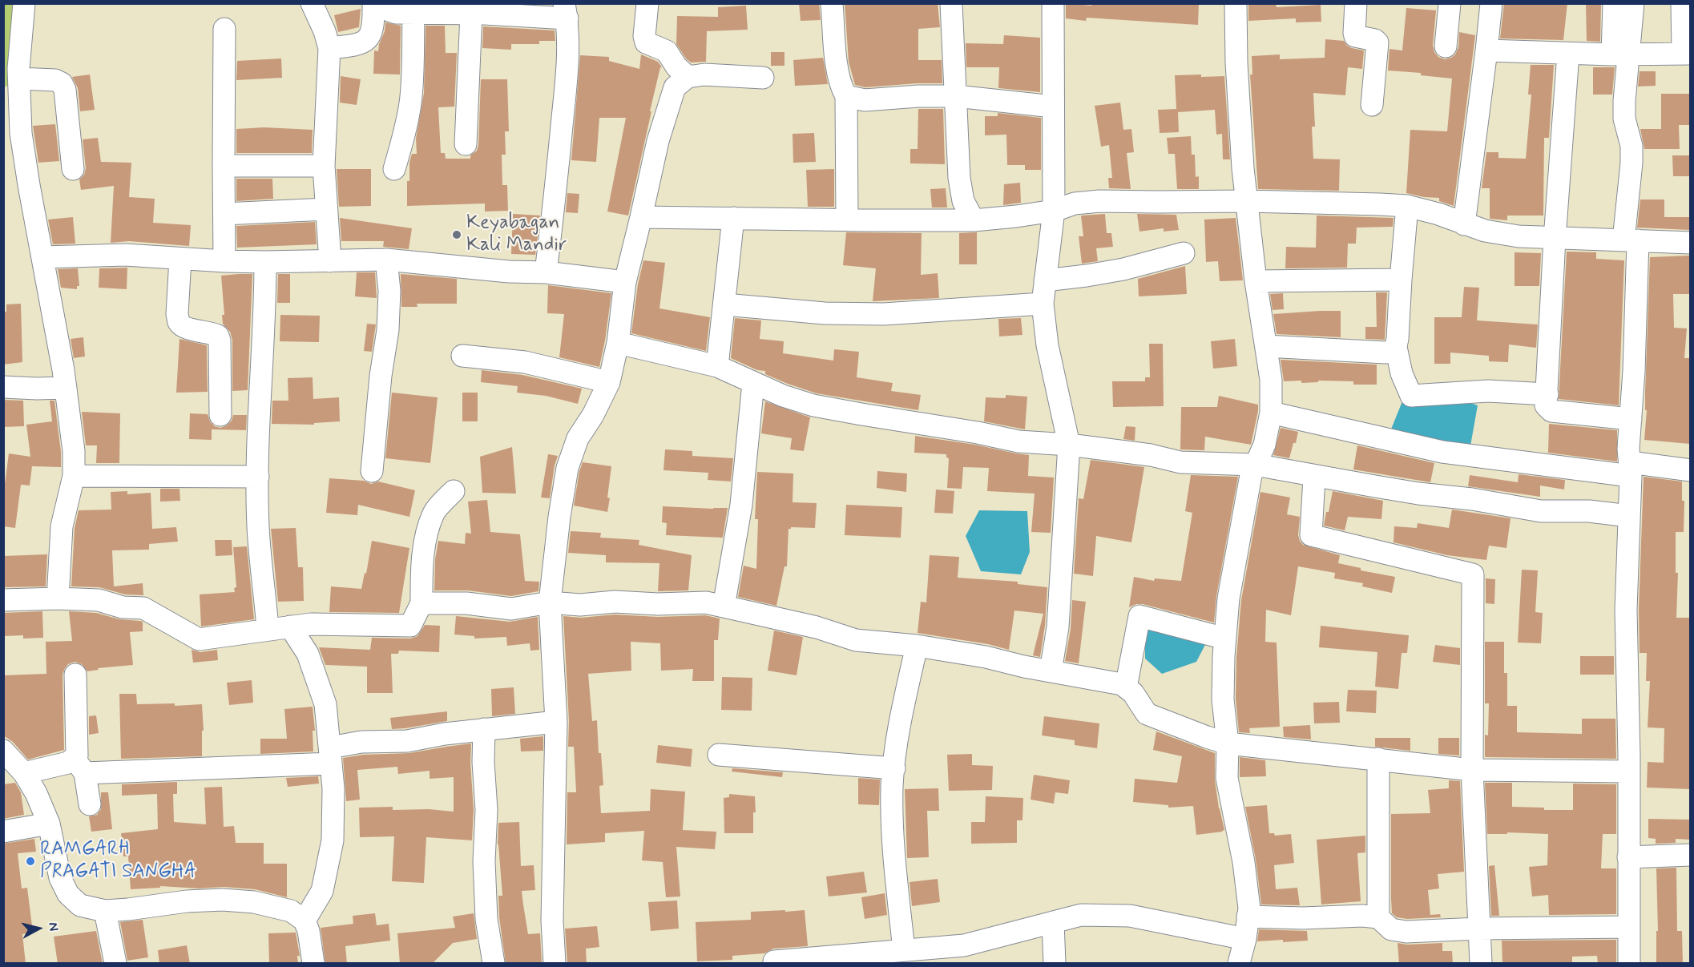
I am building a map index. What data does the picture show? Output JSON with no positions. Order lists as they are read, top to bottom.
{
  "places": ["Keyabagan Kali Mandir", "RAMGARH PRAGATI SANGHA"],
  "north": "right"
}
